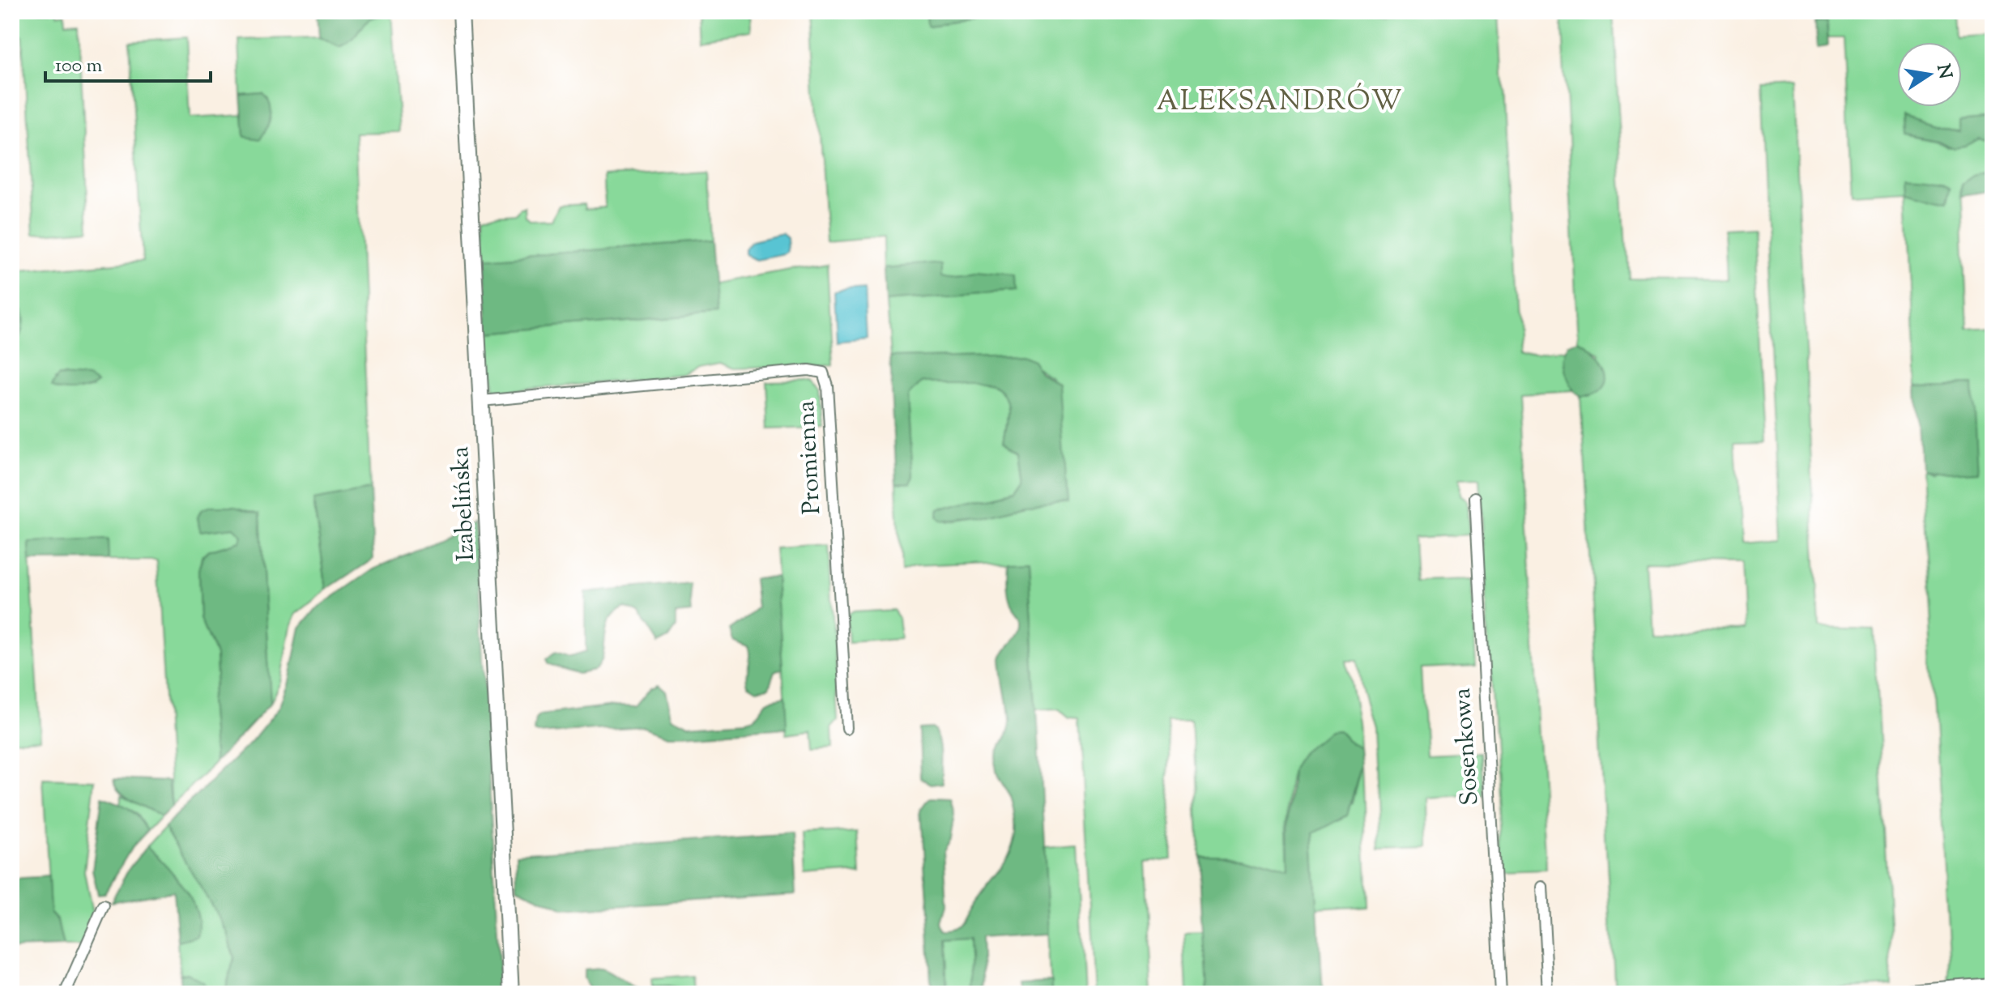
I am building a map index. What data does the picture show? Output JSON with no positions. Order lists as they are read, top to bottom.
{
  "streets": {
    "street": ["Promienna", "Izabelińska", "Sosenkowa"]
  },
  "crossings": [
    ["Promienna", "Izabelińska"]
  ],
  "districts": ["ALEKSANDRÓW"],
  "scale_bar": "100 m",
  "north": "right"
}
